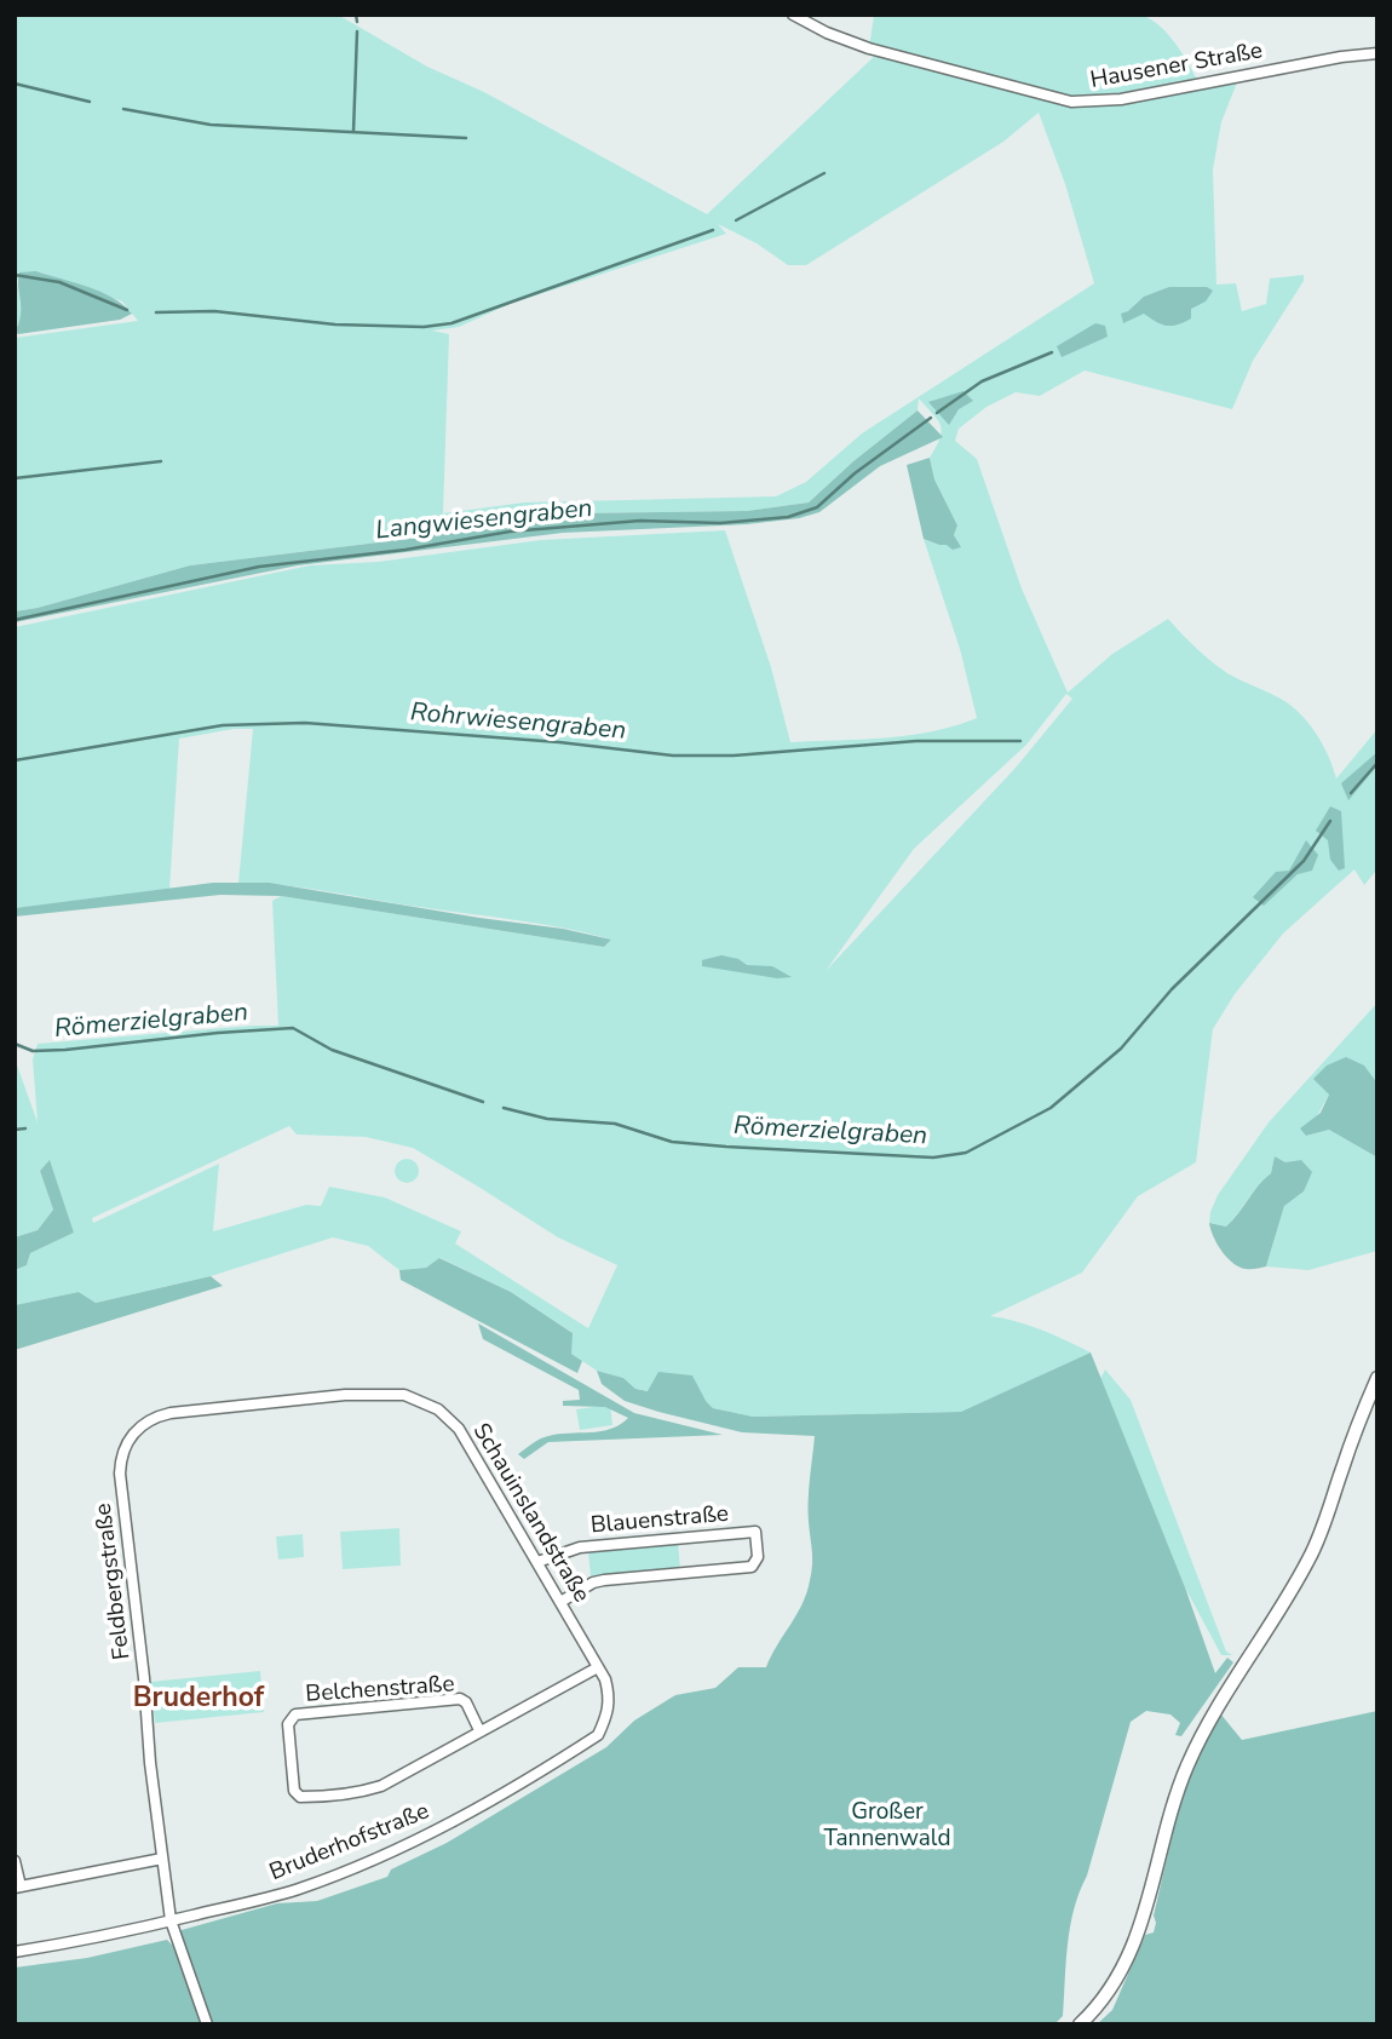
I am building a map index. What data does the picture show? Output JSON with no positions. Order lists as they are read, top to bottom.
{
  "streets": {
    "street": [
      "Hausener Straße",
      "Schauinslandstraße",
      "Blauenstraße",
      "Feldbergstraße",
      "Belchenstraße",
      "Bruderhofstraße"
    ]
  },
  "crossings": [
    ["Schauinslandstraße", "Blauenstraße"],
    ["Schauinslandstraße", "Feldbergstraße"],
    ["Schauinslandstraße", "Belchenstraße"],
    ["Schauinslandstraße", "Bruderhofstraße"],
    ["Feldbergstraße", "Bruderhofstraße"]
  ],
  "districts": ["Bruderhof"],
  "water": ["Langwiesengraben", "Rohrwiesengraben", "Römerzielgraben"],
  "parks": ["Großer Tannenwald"]
}
